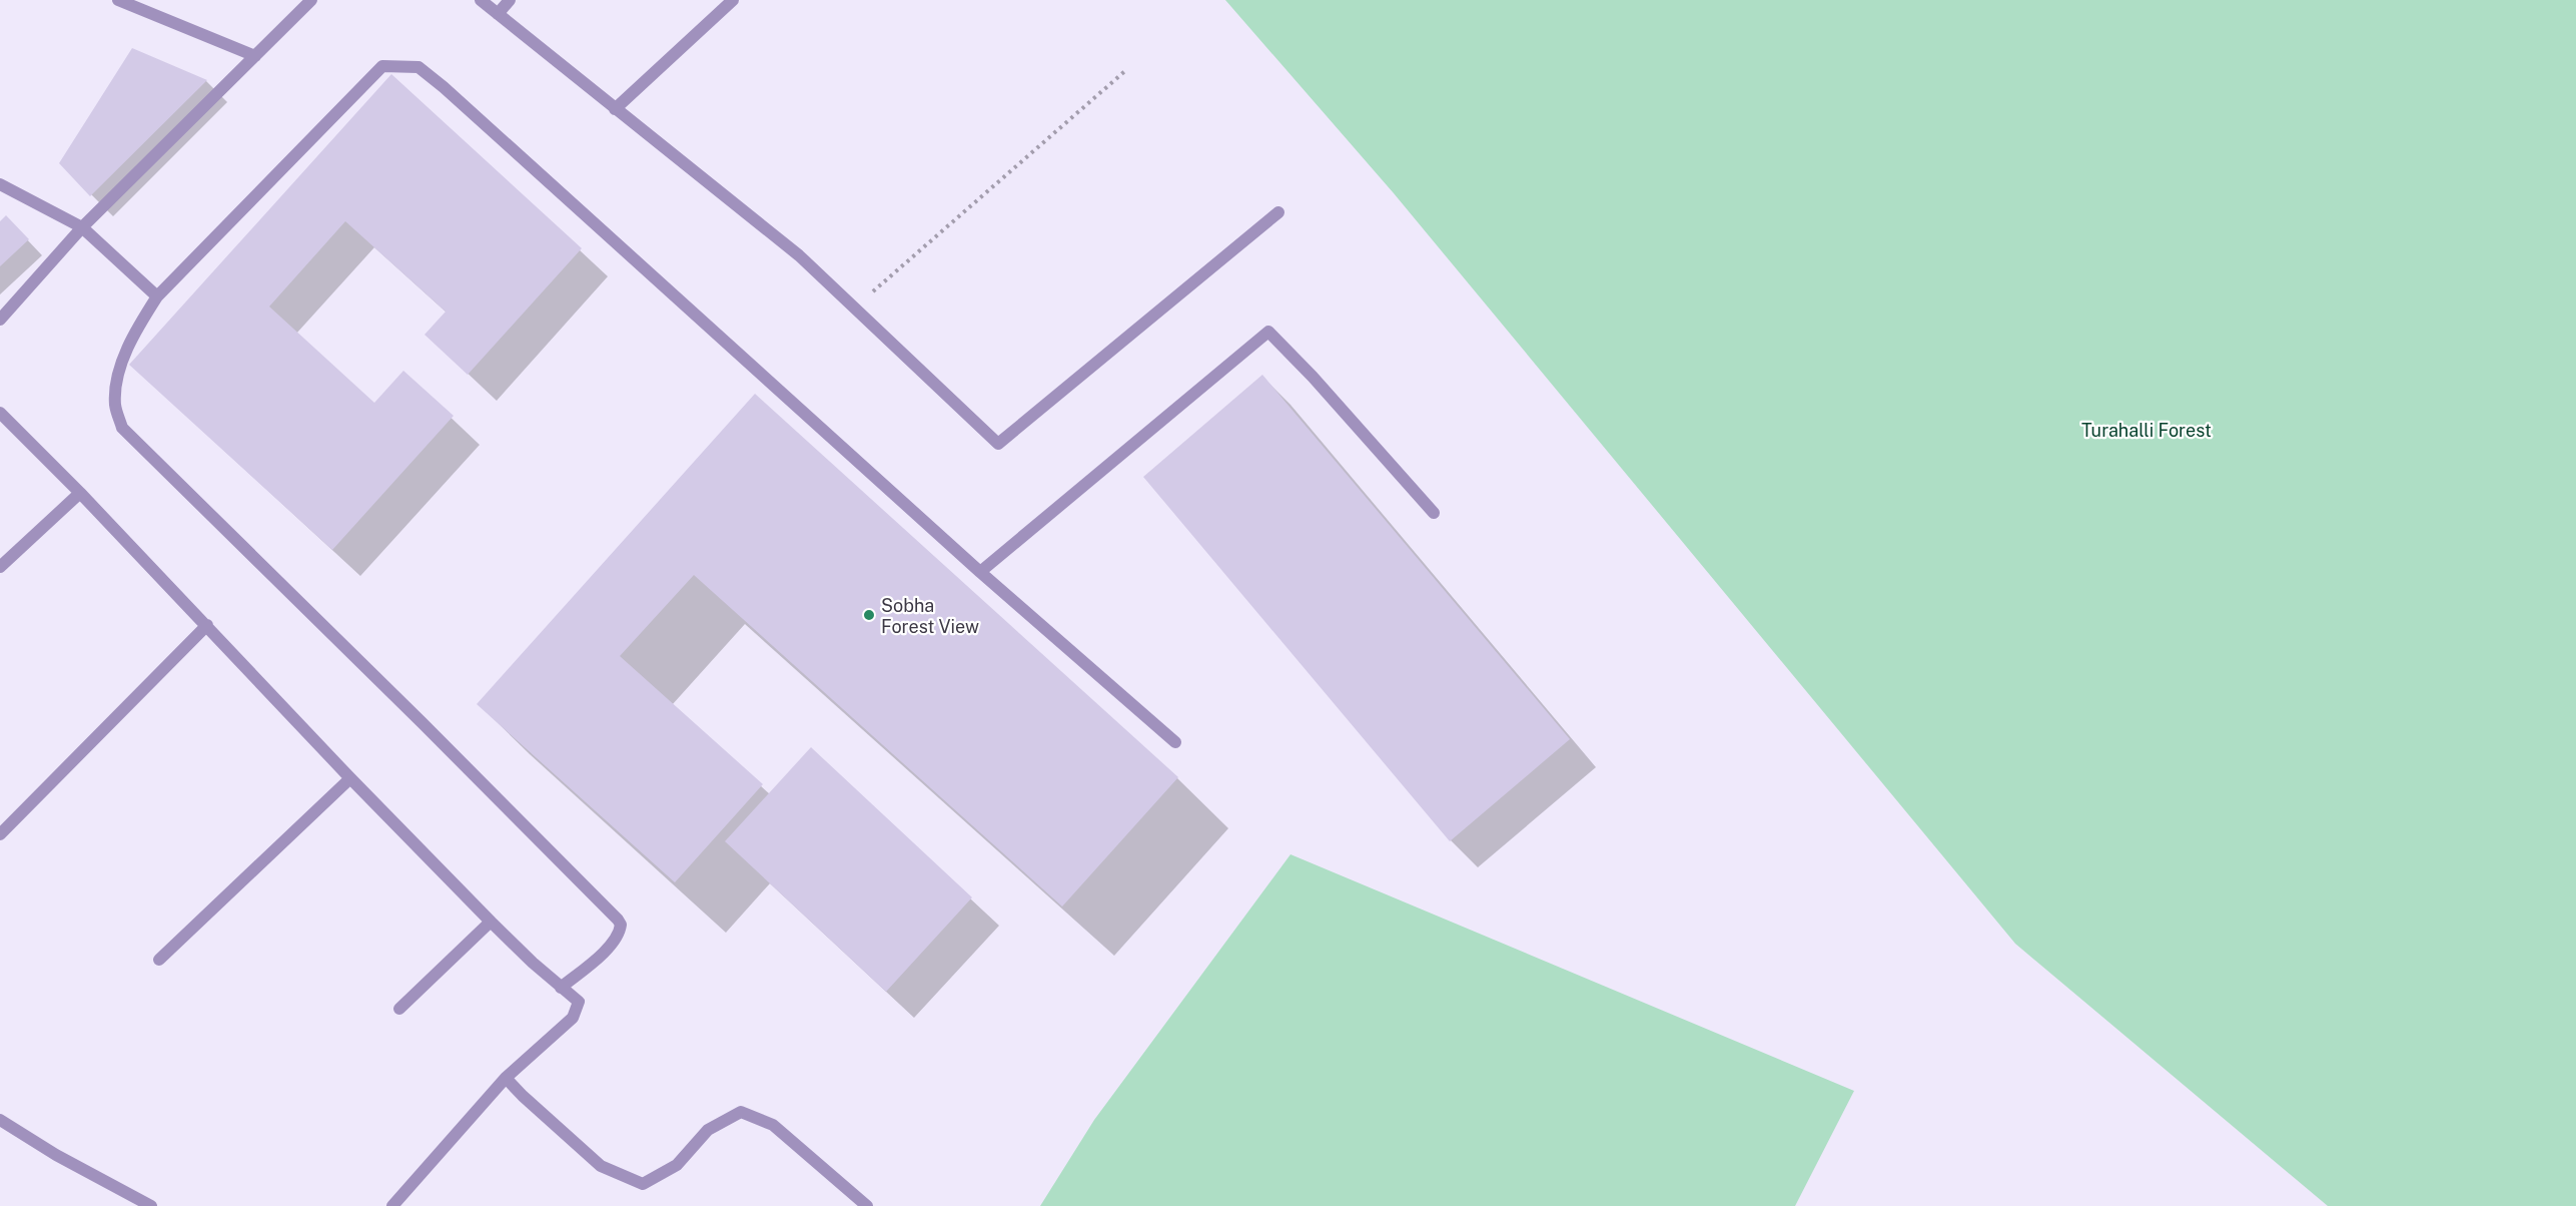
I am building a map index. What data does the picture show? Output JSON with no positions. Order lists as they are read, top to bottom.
{
  "parks": ["Turahalli Forest"],
  "places": ["Sobha Forest View"]
}
